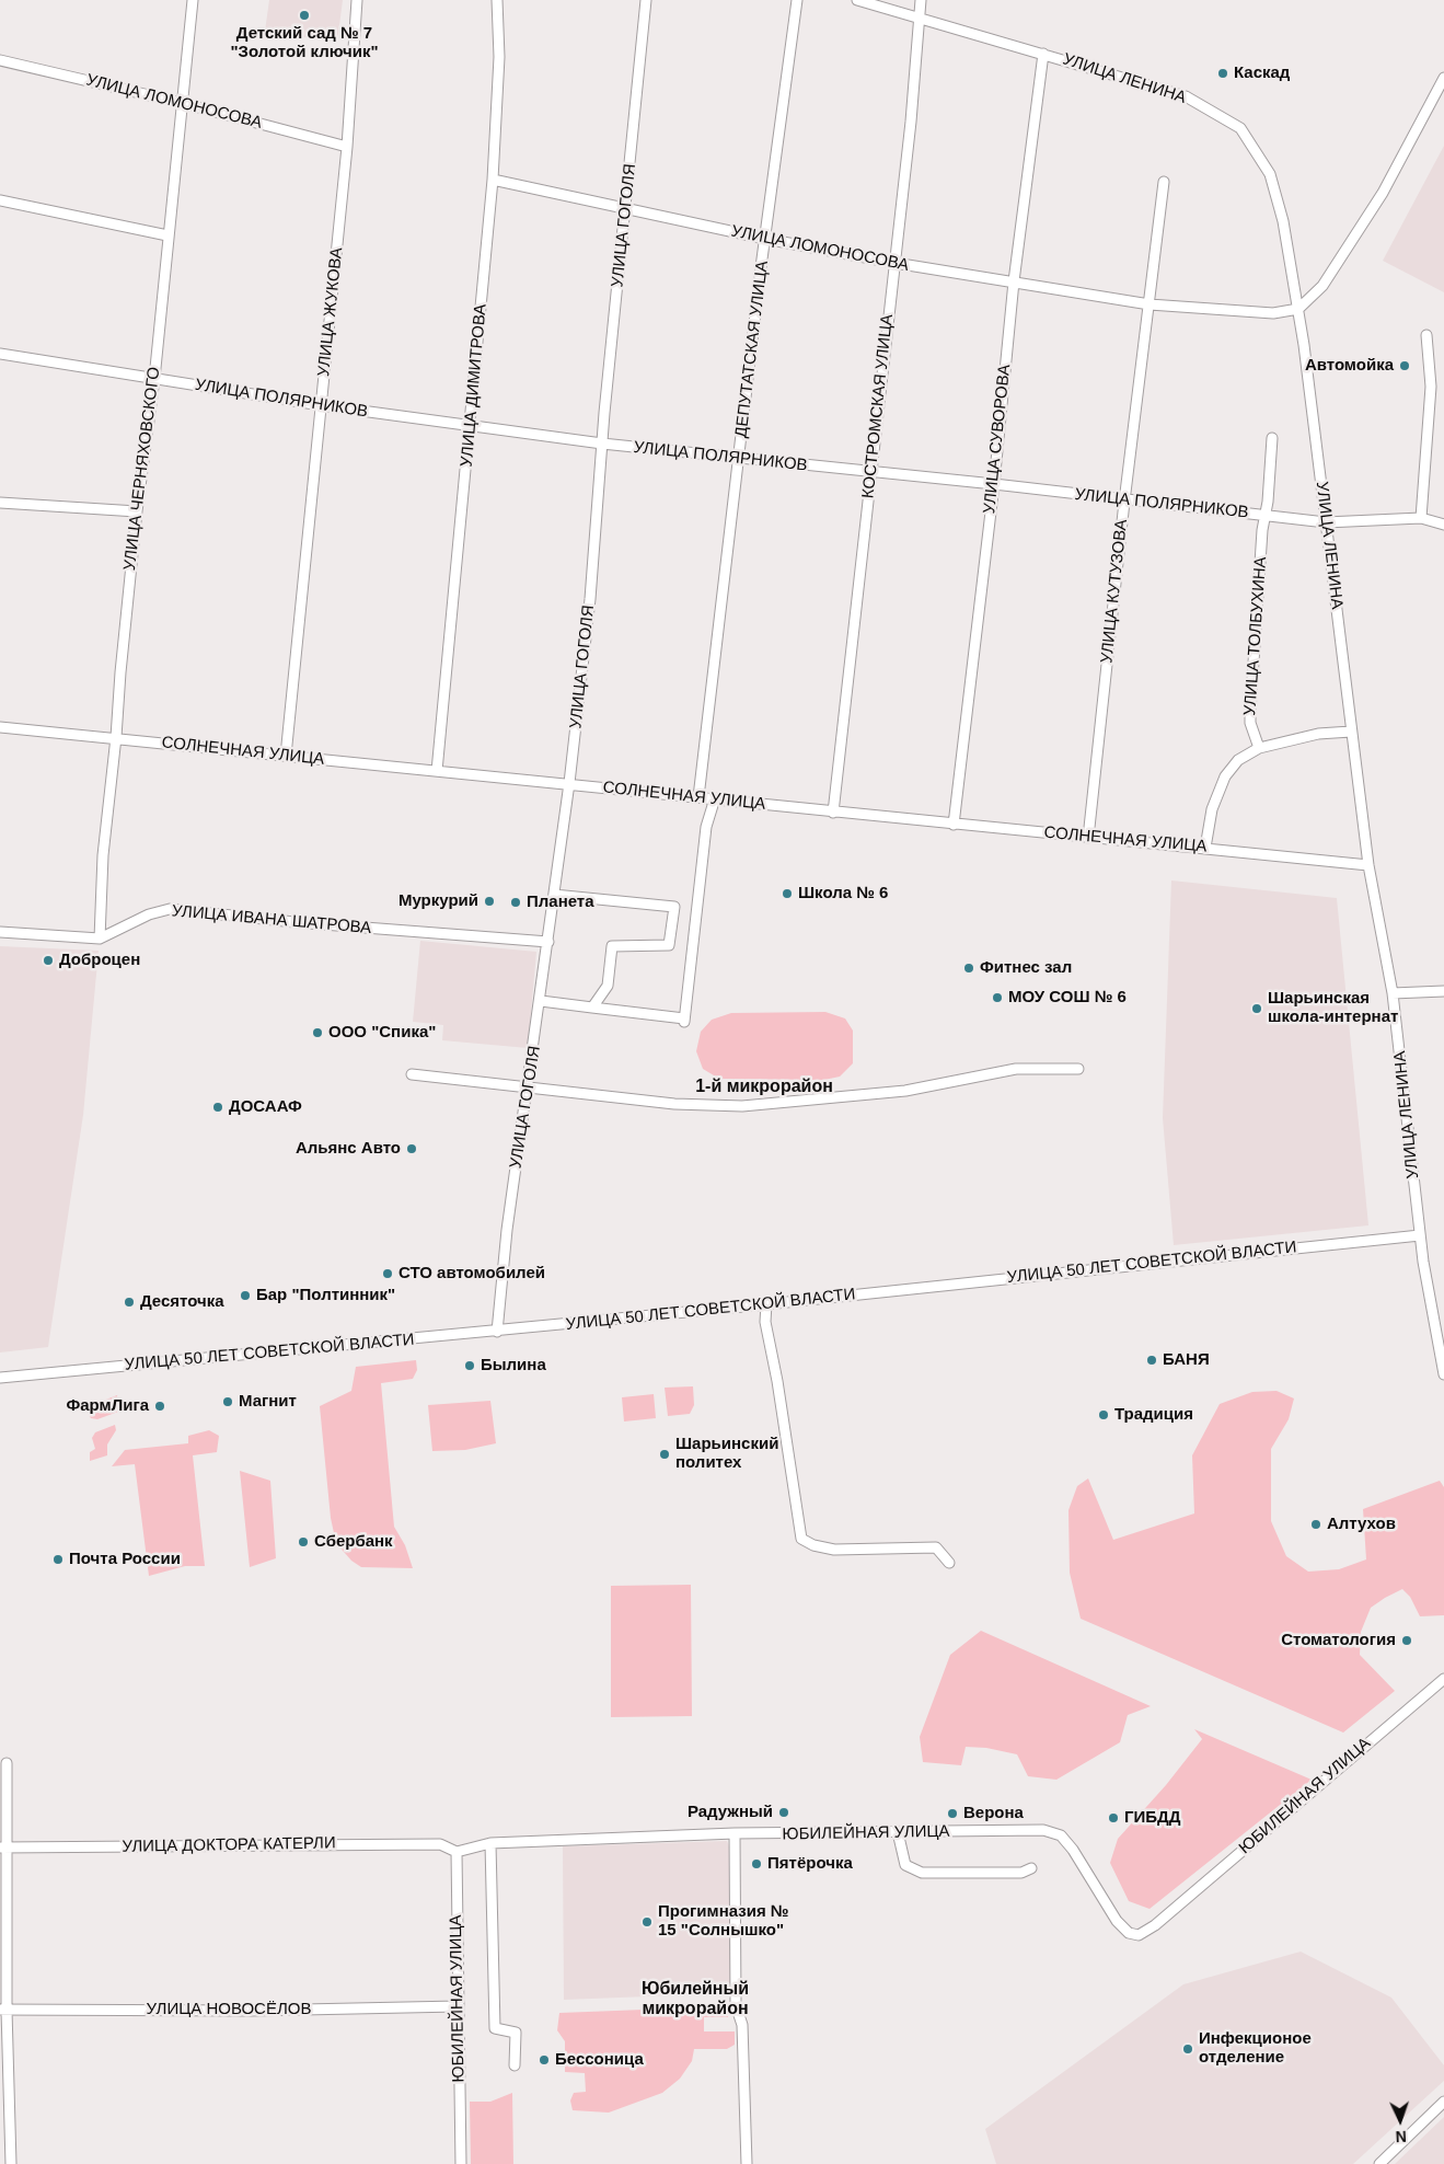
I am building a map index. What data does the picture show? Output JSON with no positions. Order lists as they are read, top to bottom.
{
  "streets": {
    "street": [
      "УЛИЦА ЛЕНИНА",
      "УЛИЦА ЛОМОНОСОВА",
      "УЛИЦА ГОГОЛЯ",
      "УЛИЦА ЖУКОВА",
      "ДЕПУТАТСКАЯ УЛИЦА",
      "УЛИЦА ДИМИТРОВА",
      "УЛИЦА ПОЛЯРНИКОВ",
      "КОСТРОМСКАЯ УЛИЦА",
      "УЛИЦА СУВОРОВА",
      "УЛИЦА ЧЕРНЯХОВСКОГО",
      "УЛИЦА КУТУЗОВА",
      "УЛИЦА ТОЛБУХИНА",
      "СОЛНЕЧНАЯ УЛИЦА",
      "УЛИЦА ИВАНА ШАТРОВА",
      "УЛИЦА 50 ЛЕТ СОВЕТСКОЙ ВЛАСТИ",
      "ЮБИЛЕЙНАЯ УЛИЦА",
      "УЛИЦА ДОКТОРА КАТЕРЛИ",
      "УЛИЦА НОВОСЁЛОВ"
    ]
  },
  "crossings": [
    ["УЛИЦА ЛЕНИНА", "УЛИЦА ЛОМОНОСОВА"],
    ["УЛИЦА ЛЕНИНА", "УЛИЦА ПОЛЯРНИКОВ"],
    ["УЛИЦА ЛЕНИНА", "КОСТРОМСКАЯ УЛИЦА"],
    ["УЛИЦА ЛЕНИНА", "УЛИЦА СУВОРОВА"],
    ["УЛИЦА ЛЕНИНА", "СОЛНЕЧНАЯ УЛИЦА"],
    ["УЛИЦА ЛЕНИНА", "УЛИЦА 50 ЛЕТ СОВЕТСКОЙ ВЛАСТИ"],
    ["УЛИЦА ЛОМОНОСОВА", "УЛИЦА ГОГОЛЯ"],
    ["УЛИЦА ЛОМОНОСОВА", "УЛИЦА ЖУКОВА"],
    ["УЛИЦА ЛОМОНОСОВА", "ДЕПУТАТСКАЯ УЛИЦА"],
    ["УЛИЦА ЛОМОНОСОВА", "УЛИЦА ДИМИТРОВА"],
    ["УЛИЦА ЛОМОНОСОВА", "КОСТРОМСКАЯ УЛИЦА"],
    ["УЛИЦА ЛОМОНОСОВА", "УЛИЦА СУВОРОВА"],
    ["УЛИЦА ЛОМОНОСОВА", "УЛИЦА ЧЕРНЯХОВСКОГО"],
    ["УЛИЦА ЛОМОНОСОВА", "УЛИЦА КУТУЗОВА"],
    ["УЛИЦА ГОГОЛЯ", "УЛИЦА ПОЛЯРНИКОВ"],
    ["УЛИЦА ГОГОЛЯ", "СОЛНЕЧНАЯ УЛИЦА"],
    ["УЛИЦА ГОГОЛЯ", "УЛИЦА ИВАНА ШАТРОВА"],
    ["УЛИЦА ГОГОЛЯ", "УЛИЦА 50 ЛЕТ СОВЕТСКОЙ ВЛАСТИ"],
    ["УЛИЦА ЖУКОВА", "УЛИЦА ПОЛЯРНИКОВ"],
    ["УЛИЦА ЖУКОВА", "СОЛНЕЧНАЯ УЛИЦА"],
    ["ДЕПУТАТСКАЯ УЛИЦА", "УЛИЦА ПОЛЯРНИКОВ"],
    ["ДЕПУТАТСКАЯ УЛИЦА", "СОЛНЕЧНАЯ УЛИЦА"],
    ["УЛИЦА ДИМИТРОВА", "УЛИЦА ПОЛЯРНИКОВ"],
    ["УЛИЦА ДИМИТРОВА", "СОЛНЕЧНАЯ УЛИЦА"],
    ["УЛИЦА ПОЛЯРНИКОВ", "КОСТРОМСКАЯ УЛИЦА"],
    ["УЛИЦА ПОЛЯРНИКОВ", "УЛИЦА СУВОРОВА"],
    ["УЛИЦА ПОЛЯРНИКОВ", "УЛИЦА ЧЕРНЯХОВСКОГО"],
    ["УЛИЦА ПОЛЯРНИКОВ", "УЛИЦА КУТУЗОВА"],
    ["УЛИЦА ПОЛЯРНИКОВ", "УЛИЦА ТОЛБУХИНА"],
    ["КОСТРОМСКАЯ УЛИЦА", "СОЛНЕЧНАЯ УЛИЦА"],
    ["УЛИЦА СУВОРОВА", "СОЛНЕЧНАЯ УЛИЦА"],
    ["УЛИЦА ЧЕРНЯХОВСКОГО", "СОЛНЕЧНАЯ УЛИЦА"],
    ["УЛИЦА ЧЕРНЯХОВСКОГО", "УЛИЦА ИВАНА ШАТРОВА"],
    ["УЛИЦА КУТУЗОВА", "СОЛНЕЧНАЯ УЛИЦА"],
    ["ЮБИЛЕЙНАЯ УЛИЦА", "УЛИЦА ДОКТОРА КАТЕРЛИ"],
    ["ЮБИЛЕЙНАЯ УЛИЦА", "УЛИЦА НОВОСЁЛОВ"]
  ],
  "districts": ["1-й микрорайон", "Юбилейный микрорайон"],
  "places": [
    "Детский сад № 7 \"Золотой ключик\"",
    "Каскад",
    "Автомойка",
    "Школа № 6",
    "Муркурий",
    "Планета",
    "Доброцен",
    "Фитнес зал",
    "МОУ СОШ № 6",
    "Шарьинская школа-интернат",
    "ООО \"Спика\"",
    "ДОСААФ",
    "Альянс Авто",
    "СТО автомобилей",
    "Бар \"Полтинник\"",
    "Десяточка",
    "БАНЯ",
    "Былина",
    "Магнит",
    "ФармЛига",
    "Традиция",
    "Шарьинский политех",
    "Алтухов",
    "Сбербанк",
    "Почта России",
    "Стоматология",
    "Радужный",
    "Верона",
    "ГИБДД",
    "Пятёрочка",
    "Прогимназия № 15 \"Солнышко\"",
    "Инфекционое отделение",
    "Бессоница"
  ],
  "north": "bottom"
}
